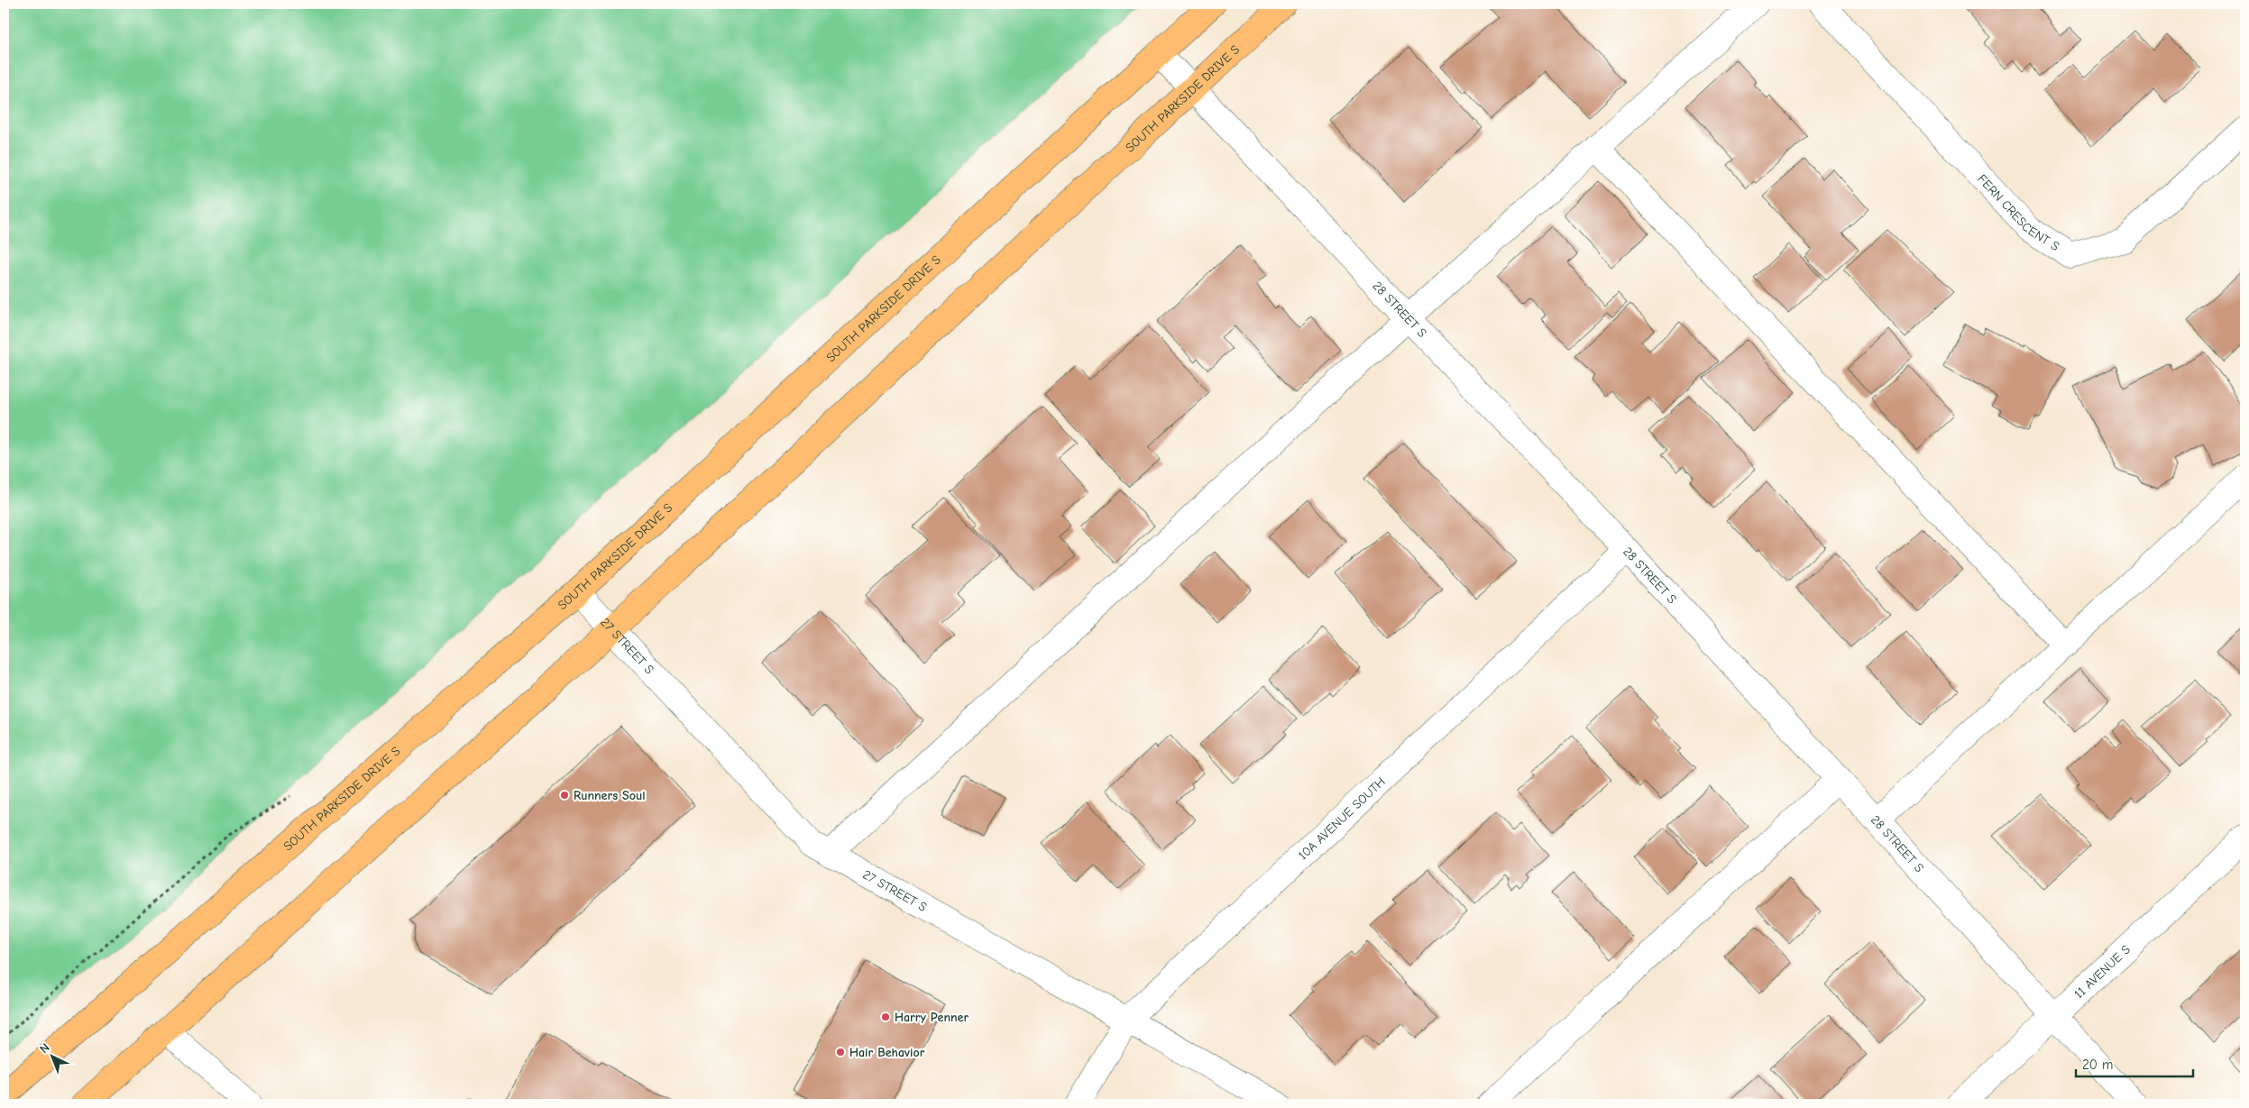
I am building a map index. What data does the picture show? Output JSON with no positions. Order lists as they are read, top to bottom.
{
  "streets": {
    "main road": ["SOUTH PARKSIDE DRIVE S"],
    "street": [
      "FERN CRESCENT S",
      "28 STREET S",
      "27 STREET S",
      "10A AVENUE SOUTH",
      "11 AVENUE S"
    ]
  },
  "crossings": [
    ["SOUTH PARKSIDE DRIVE S", "28 STREET S"],
    ["SOUTH PARKSIDE DRIVE S", "27 STREET S"],
    ["28 STREET S", "10A AVENUE SOUTH"],
    ["28 STREET S", "11 AVENUE S"],
    ["27 STREET S", "10A AVENUE SOUTH"]
  ],
  "places": ["Runners Soul", "Harry Penner", "Hair Behavior"],
  "scale_bar": "20 m",
  "north": "top left"
}
